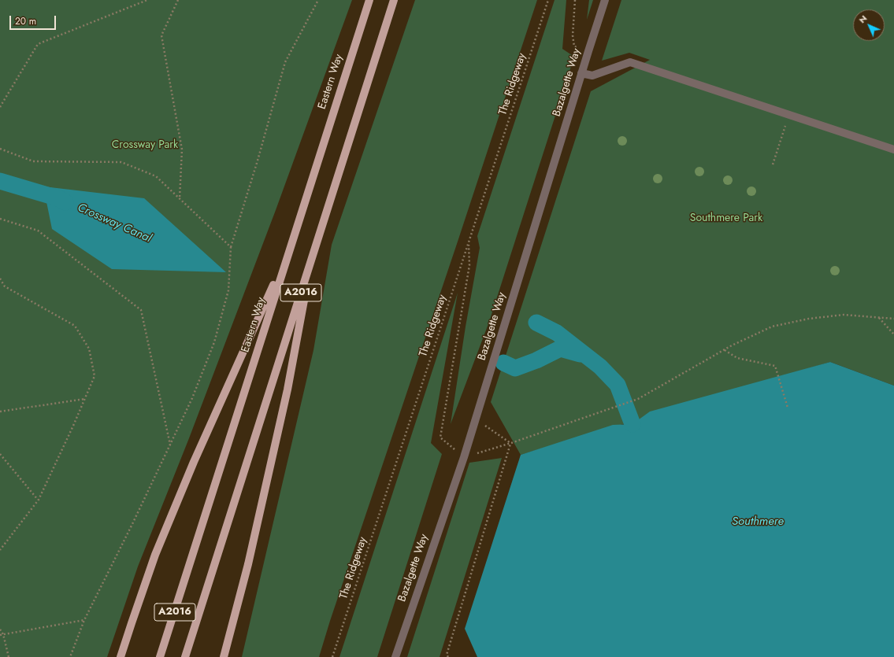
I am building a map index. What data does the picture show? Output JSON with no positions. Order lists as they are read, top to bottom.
{
  "streets": {
    "main road": ["Eastern Way", "A2016"],
    "street": ["Bazalgette Way"],
    "path": ["The Ridgeway"]
  },
  "water": ["Crossway Canal", "Southmere"],
  "parks": ["Crossway Park", "Southmere Park"],
  "scale_bar": "20 m",
  "north": "top left"
}
